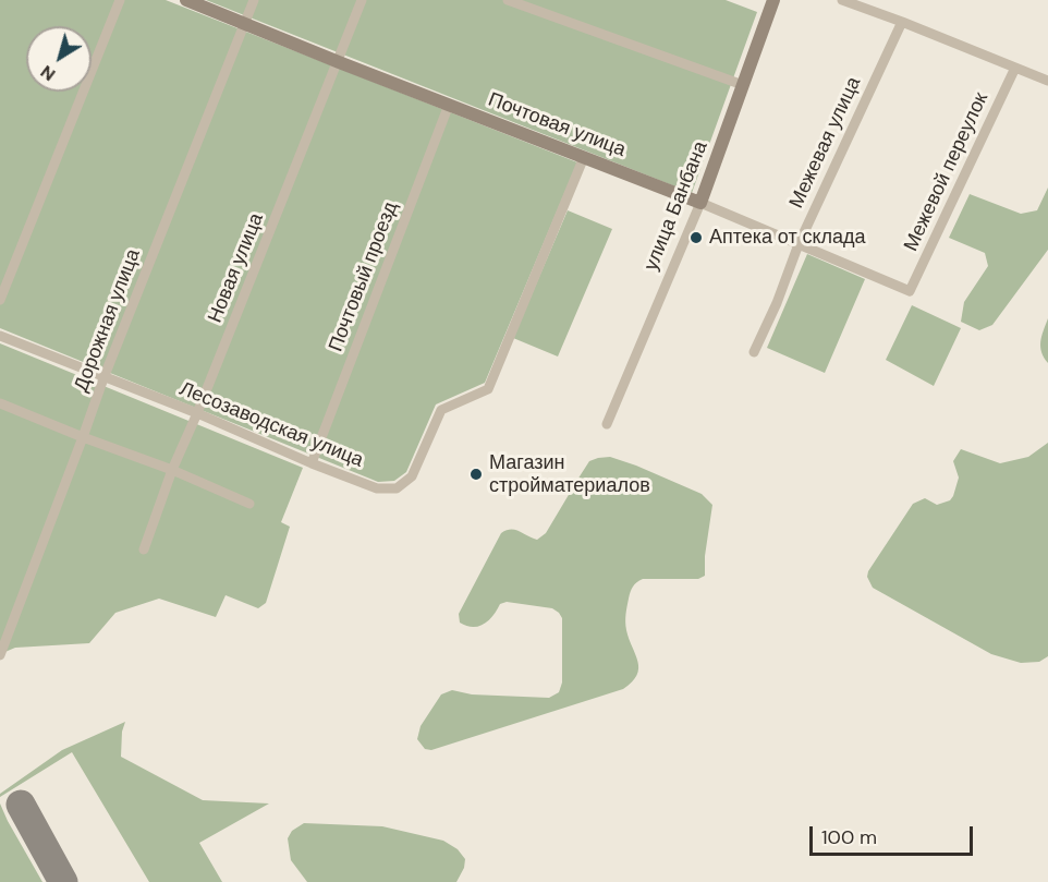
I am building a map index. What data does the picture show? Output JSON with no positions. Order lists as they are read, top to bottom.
{
  "streets": {
    "street": [
      "Почтовая улица",
      "Межевая улица",
      "Межевой переулок",
      "улица Банбана",
      "Новая улица",
      "Почтовый проезд",
      "Дорожная улица",
      "Лесозаводская улица"
    ]
  },
  "crossings": [
    ["Почтовая улица", "Межевая улица"],
    ["Почтовая улица", "Межевой переулок"],
    ["Почтовая улица", "улица Банбана"],
    ["Почтовая улица", "Новая улица"],
    ["Почтовая улица", "Почтовый проезд"],
    ["Почтовая улица", "Дорожная улица"],
    ["Почтовая улица", "Лесозаводская улица"],
    ["Новая улица", "Лесозаводская улица"],
    ["Почтовый проезд", "Лесозаводская улица"],
    ["Дорожная улица", "Лесозаводская улица"]
  ],
  "places": ["Аптека от склада", "Магазин стройматериалов"],
  "scale_bar": "100 m",
  "north": "bottom left"
}
